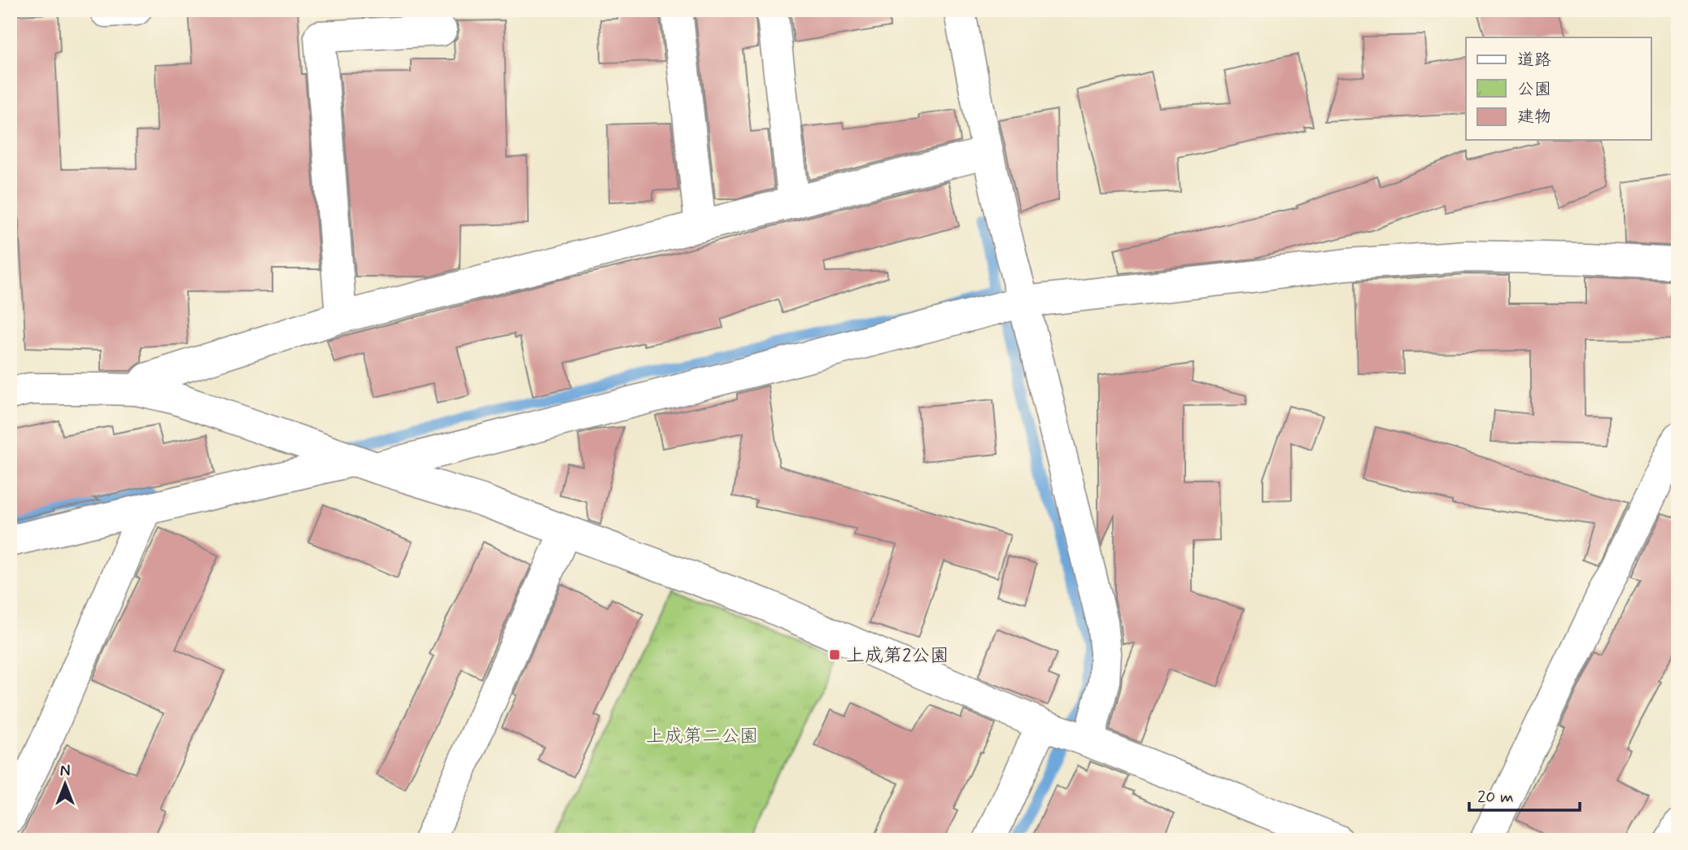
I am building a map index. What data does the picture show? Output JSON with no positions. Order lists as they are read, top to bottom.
{
  "parks": ["上成第二公園"],
  "places": {
    "transit": ["上成第2公園"]
  },
  "legend": ["道路", "公園", "建物"],
  "scale_bar": "20 m",
  "north": "top"
}
